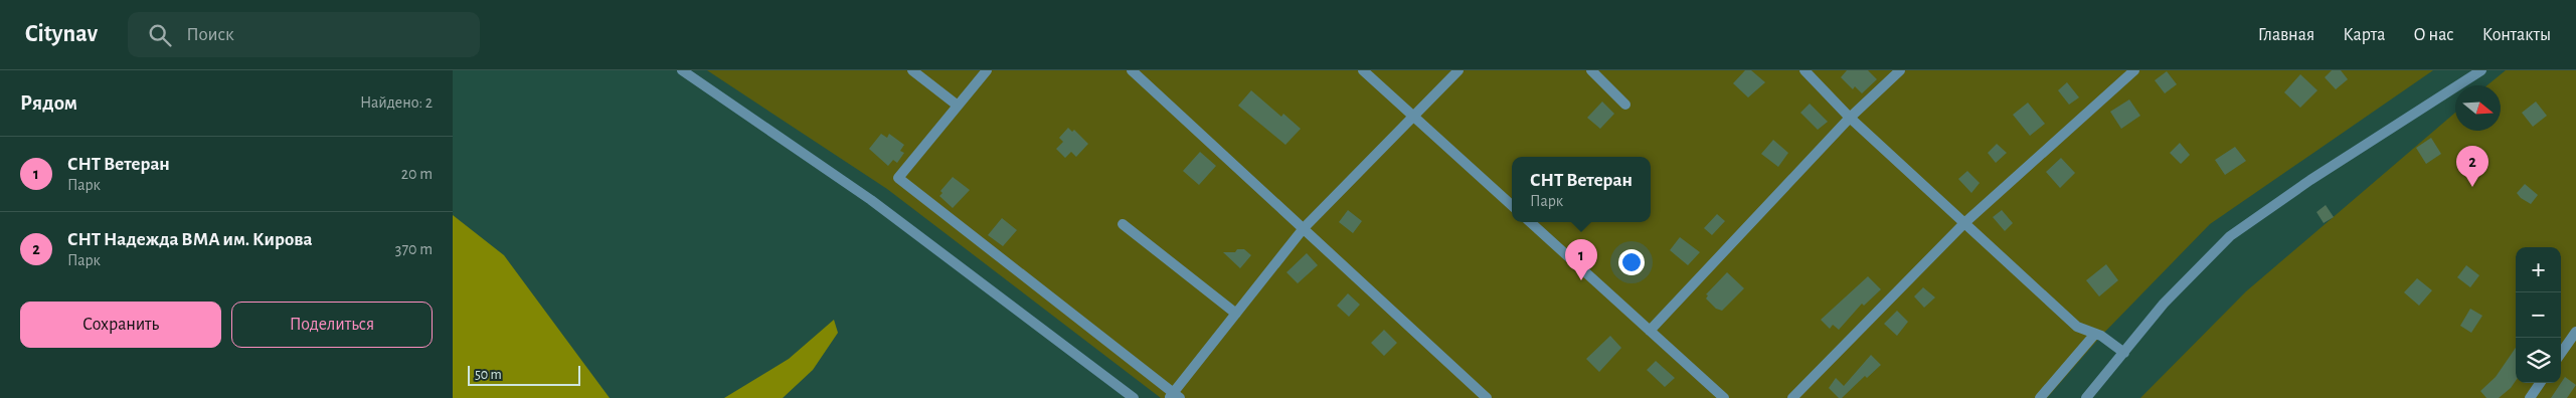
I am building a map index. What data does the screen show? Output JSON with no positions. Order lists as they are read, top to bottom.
{
  "scale_bar": "50 m",
  "north": "right",
  "page": {
    "header": "Citynav",
    "search": "Поиск",
    "nav": [
      "Главная",
      "Карта",
      "О нас",
      "Контакты"
    ],
    "heading": ["Рядом", "Найдено: 2"],
    "list": [
      {
        "mark": "1",
        "name": "СНТ Ветеран",
        "note": "Парк",
        "value": "20 m"
      },
      {
        "mark": "2",
        "name": "СНТ Надежда ВМА им. Кирова",
        "note": "Парк",
        "value": "370 m"
      }
    ],
    "pins": ["2", "1"],
    "popup": ["СНТ Ветеран", "Парк"],
    "map_buttons": ["+", "−"],
    "buttons": ["Сохранить", "Поделиться"],
    "scale": "50 m"
  }
}
